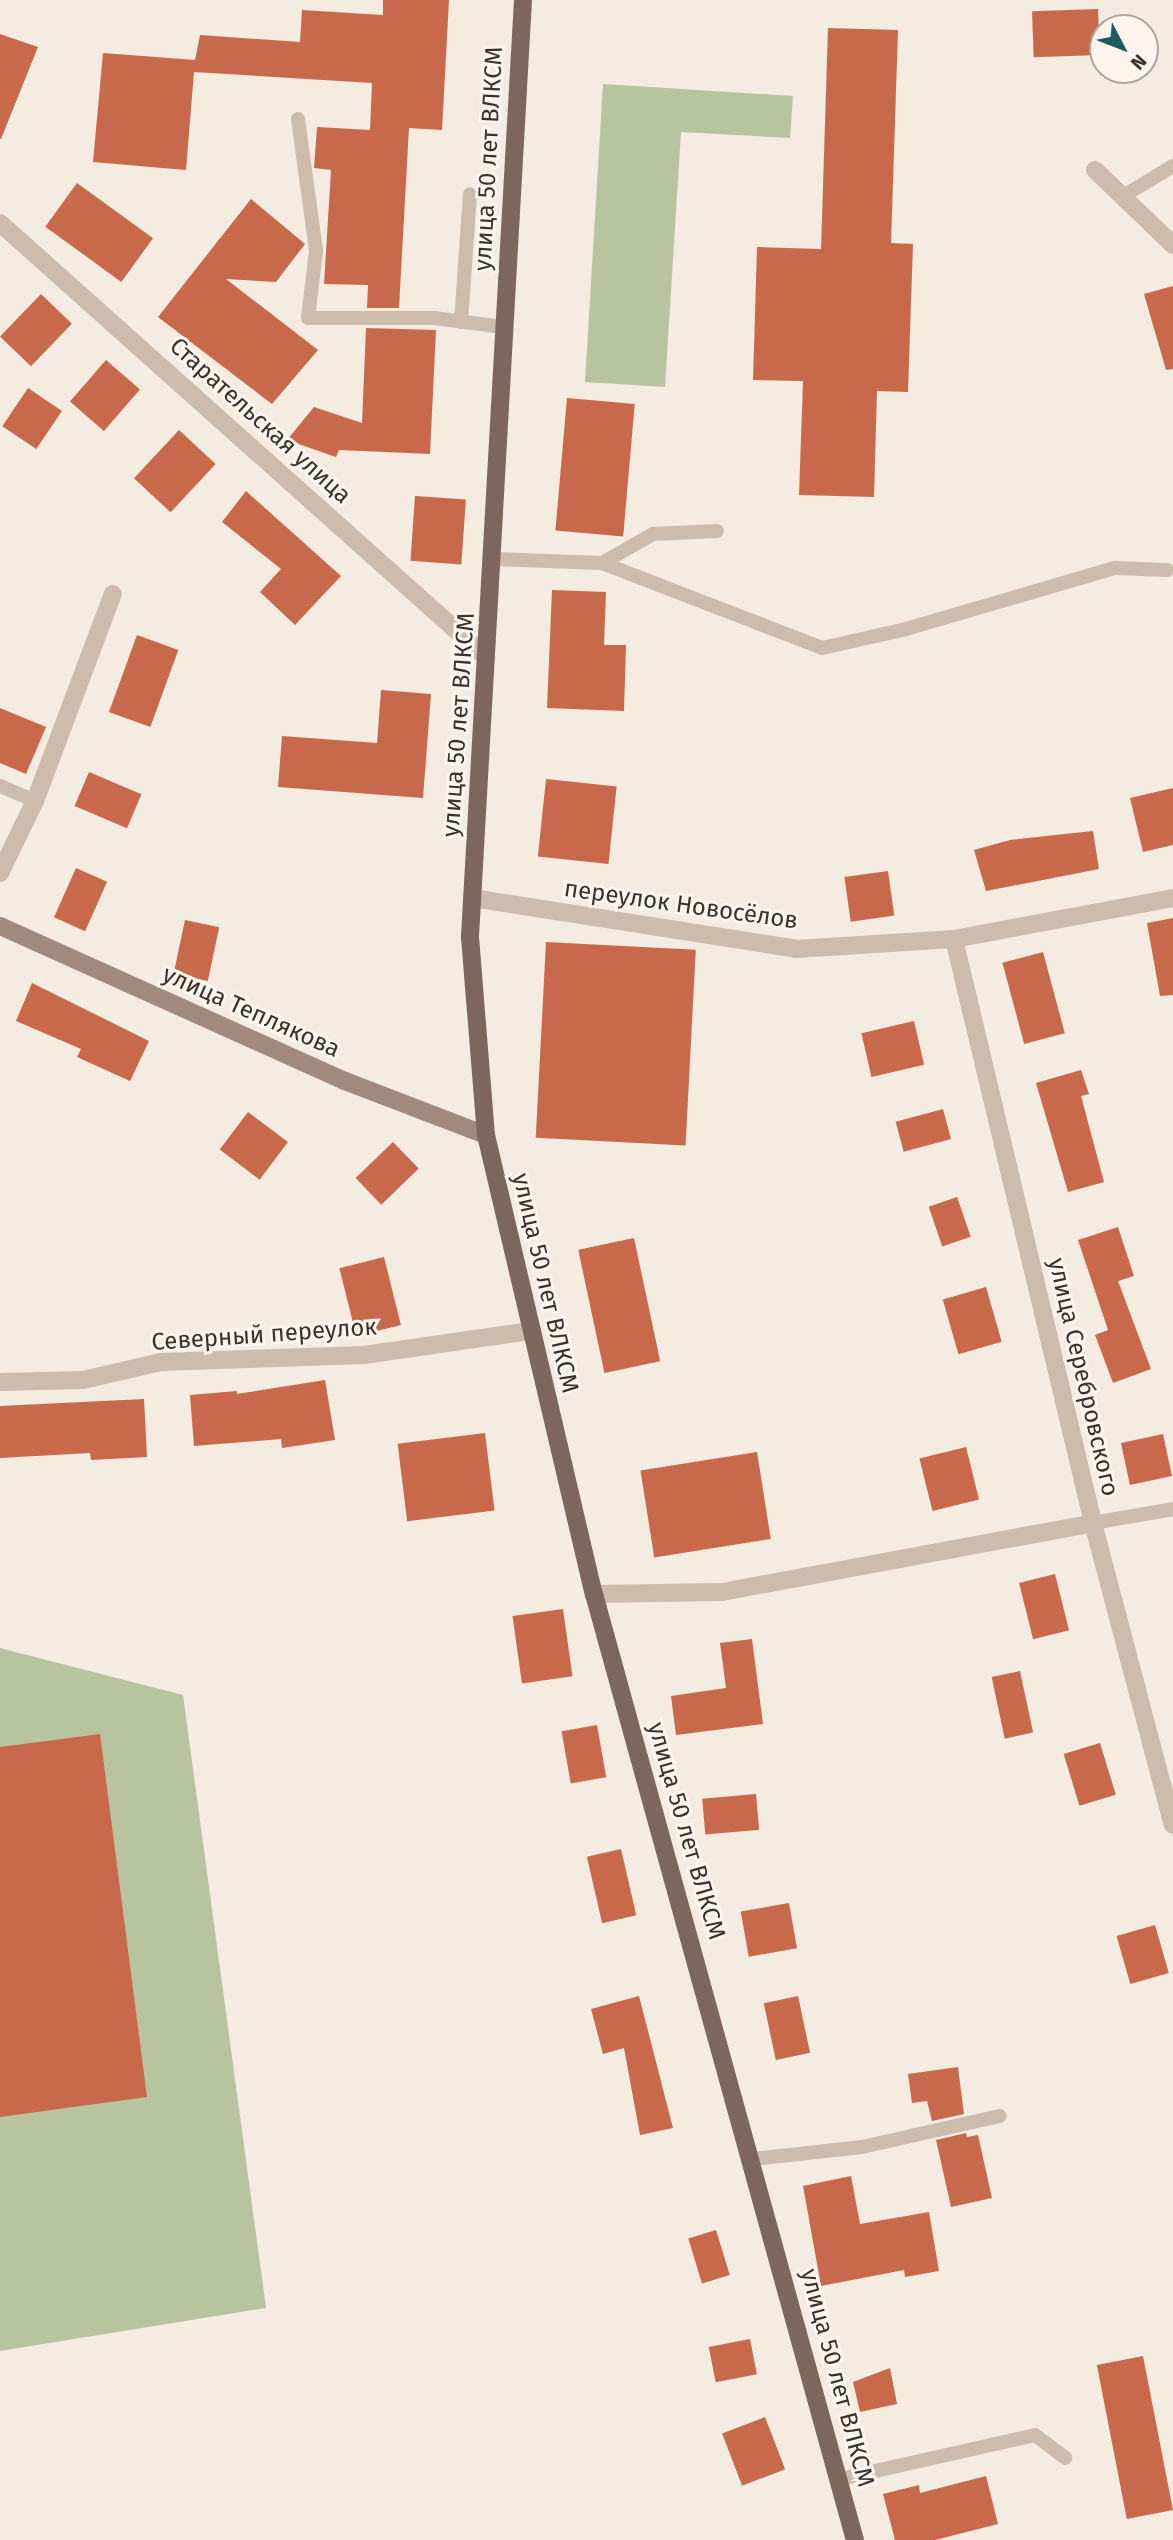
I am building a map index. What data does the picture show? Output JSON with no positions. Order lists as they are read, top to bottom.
{
  "streets": {
    "main road": ["улица 50 лет ВЛКСМ", "улица Теплякова"],
    "street": [
      "Старательская улица",
      "переулок Новосёлов",
      "Северный переулок",
      "улица Серебровского"
    ]
  },
  "crossings": [
    ["улица 50 лет ВЛКСМ", "Старательская улица"],
    ["улица 50 лет ВЛКСМ", "переулок Новосёлов"],
    ["улица 50 лет ВЛКСМ", "улица Теплякова"],
    ["улица 50 лет ВЛКСМ", "Северный переулок"],
    ["переулок Новосёлов", "улица Серебровского"]
  ],
  "north": "bottom right"
}
